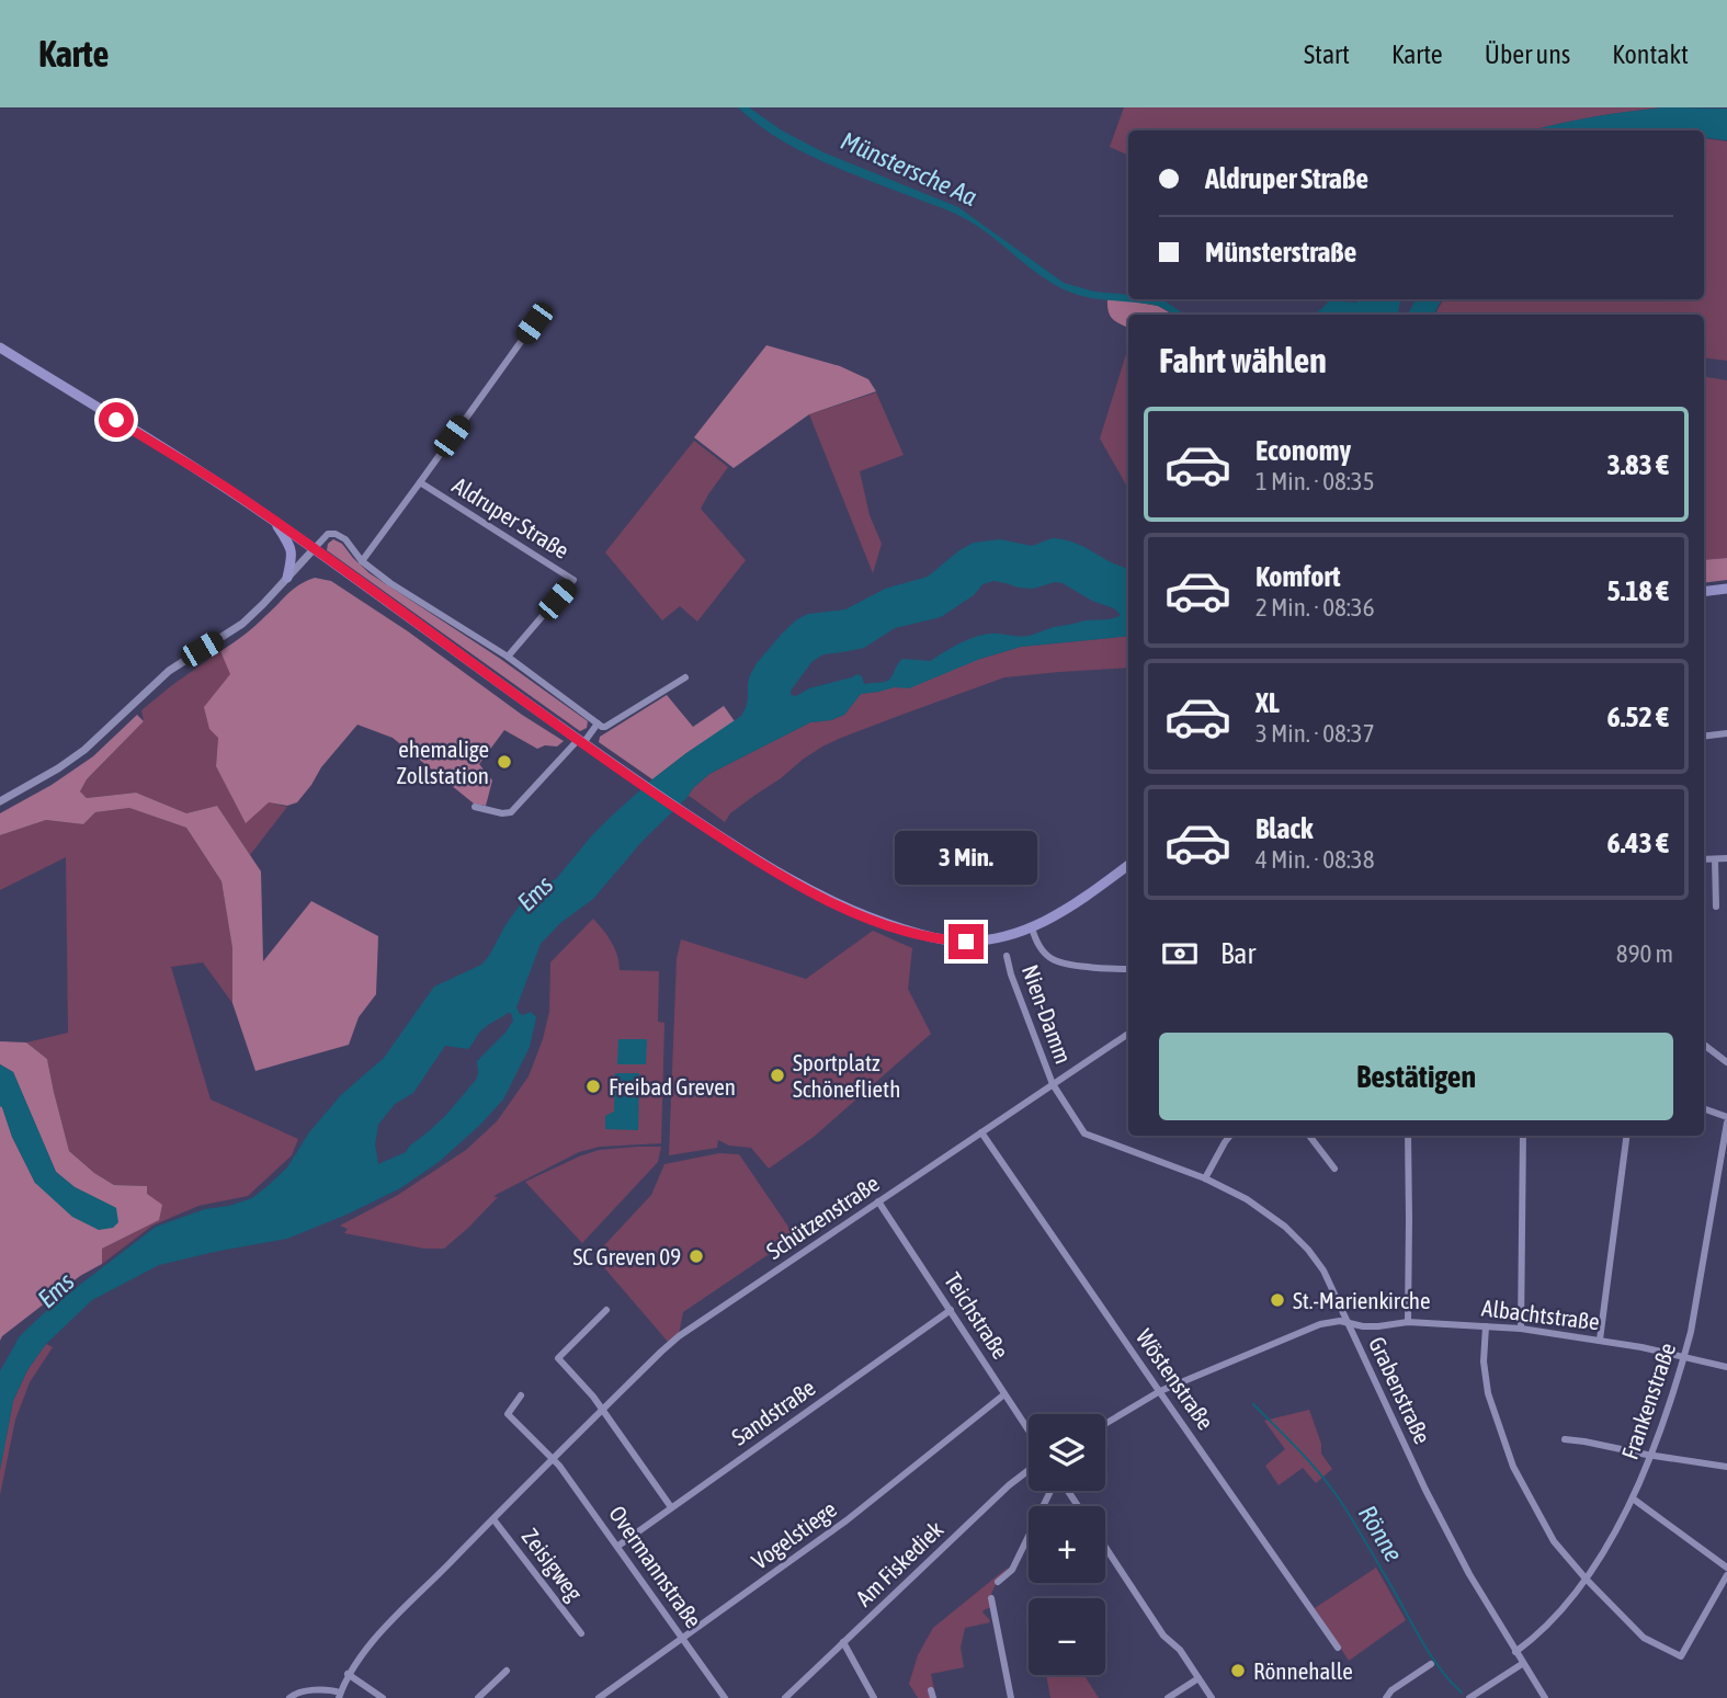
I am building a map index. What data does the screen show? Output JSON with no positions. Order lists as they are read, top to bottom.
{
  "streets": {
    "street": [
      "Aldruper Straße",
      "Nien-Damm",
      "Schützenstraße",
      "Albachtstraße",
      "Teichstraße",
      "Wöstenstraße",
      "Grabenstraße",
      "Frankenstraße",
      "Sandstraße",
      "Vogelstiege",
      "Am Fiskediek",
      "Zeisigweg",
      "Overmannstraße"
    ]
  },
  "crossings": [
    ["Nien-Damm", "Schützenstraße"],
    ["Nien-Damm", "Grabenstraße"],
    ["Schützenstraße", "Teichstraße"],
    ["Schützenstraße", "Wöstenstraße"],
    ["Schützenstraße", "Grabenstraße"],
    ["Schützenstraße", "Zeisigweg"],
    ["Schützenstraße", "Overmannstraße"],
    ["Albachtstraße", "Grabenstraße"],
    ["Albachtstraße", "Frankenstraße"],
    ["Teichstraße", "Sandstraße"],
    ["Teichstraße", "Vogelstiege"],
    ["Grabenstraße", "Frankenstraße"],
    ["Sandstraße", "Overmannstraße"],
    ["Vogelstiege", "Overmannstraße"]
  ],
  "water": ["Münstersche Aa", "Ems", "Rönne"],
  "places": [
    "ehemalige Zollstation",
    "Sportplatz Schöneflieth",
    "Freibad Greven",
    "SC Greven 09",
    "St.-Marienkirche",
    "Rönnehalle"
  ],
  "page": {
    "header": "Karte",
    "nav": [
      "Start",
      "Karte",
      "Über uns",
      "Kontakt"
    ],
    "banner": ["Aldruper Straße", "Münsterstraße"],
    "heading": "Fahrt wählen",
    "list": [
      {
        "name": "Economy",
        "note": "1 Min. · 08:35",
        "value": "3.83 €"
      },
      {
        "name": "Komfort",
        "note": "2 Min. · 08:36",
        "value": "5.18 €"
      },
      {
        "name": "XL",
        "note": "3 Min. · 08:37",
        "value": "6.52 €"
      },
      {
        "name": "Black",
        "note": "4 Min. · 08:38",
        "value": "6.43 €"
      }
    ],
    "bubble": "3 Min.",
    "pay": ["Bar", "890 m"],
    "buttons": "Bestätigen",
    "map_buttons": ["+", "−"]
  }
}
